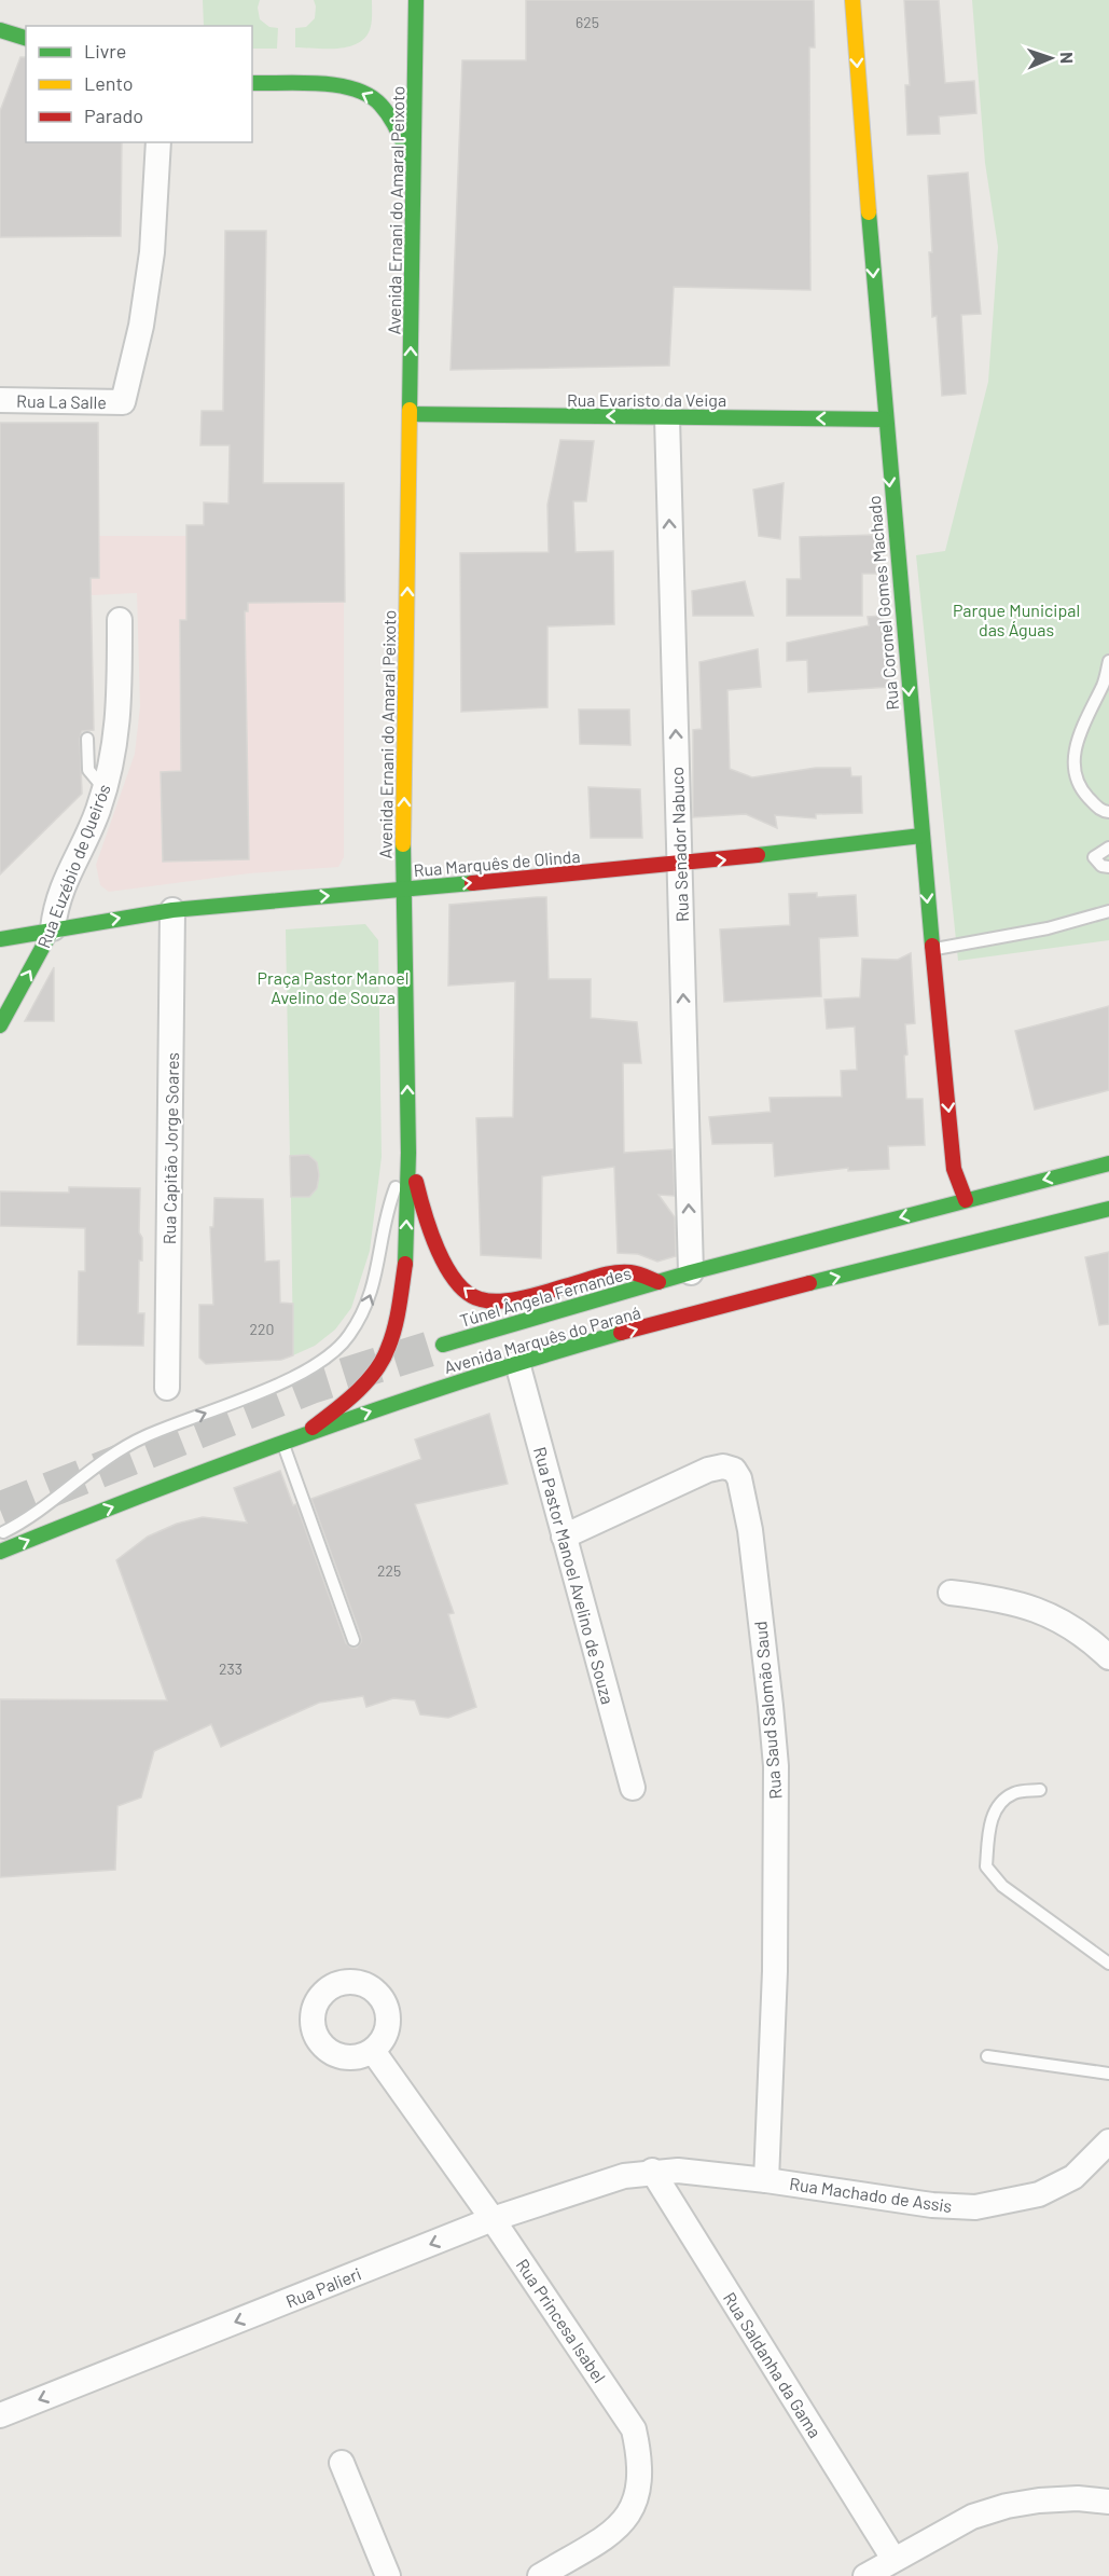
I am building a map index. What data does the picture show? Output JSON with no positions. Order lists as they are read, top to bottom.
{
  "streets": {
    "main road": [
      "Avenida Ernani do Amaral Peixoto",
      "Rua Evaristo da Veiga",
      "Rua Coronel Gomes Machado",
      "Rua Marquês de Olinda",
      "Rua Euzébio de Queirós",
      "Túnel Ângela Fernandes",
      "Avenida Marquês do Paraná"
    ],
    "street": [
      "Rua La Salle",
      "Rua Senador Nabuco",
      "Rua Capitão Jorge Soares",
      "Rua Pastor Manoel Avelino de Souza",
      "Rua Saud Salomão Saud",
      "Rua Machado de Assis",
      "Rua Palieri",
      "Rua Princesa Isabel",
      "Rua Saldanha da Gama"
    ]
  },
  "crossings": [
    ["Avenida Ernani do Amaral Peixoto", "Rua Evaristo da Veiga"],
    ["Avenida Ernani do Amaral Peixoto", "Rua Marquês de Olinda"],
    ["Avenida Ernani do Amaral Peixoto", "Avenida Marquês do Paraná"],
    ["Rua Evaristo da Veiga", "Rua Coronel Gomes Machado"],
    ["Rua Evaristo da Veiga", "Rua Senador Nabuco"],
    ["Rua Coronel Gomes Machado", "Rua Marquês de Olinda"],
    ["Rua Senador Nabuco", "Rua Marquês de Olinda"],
    ["Rua Marquês de Olinda", "Rua Euzébio de Queirós"],
    ["Rua Marquês de Olinda", "Rua Capitão Jorge Soares"],
    ["Avenida Marquês do Paraná", "Rua Pastor Manoel Avelino de Souza"],
    ["Rua Pastor Manoel Avelino de Souza", "Rua Saud Salomão Saud"],
    ["Rua Saud Salomão Saud", "Rua Machado de Assis"],
    ["Rua Machado de Assis", "Rua Palieri"],
    ["Rua Machado de Assis", "Rua Saldanha da Gama"],
    ["Rua Palieri", "Rua Princesa Isabel"],
    ["Rua Palieri", "Rua Saldanha da Gama"]
  ],
  "one_way": [
    "Avenida Ernani do Amaral Peixoto",
    "Rua Evaristo da Veiga",
    "Rua Coronel Gomes Machado",
    "Rua Senador Nabuco",
    "Rua Marquês de Olinda",
    "Rua Palieri"
  ],
  "parks": ["Parque Municipal das Águas", "Praça Pastor Manoel Avelino de Souza"],
  "house_numbers": [
    "625",
    "220",
    "225",
    "233"
  ],
  "legend": ["Livre", "Lento", "Parado"],
  "north": "right"
}
